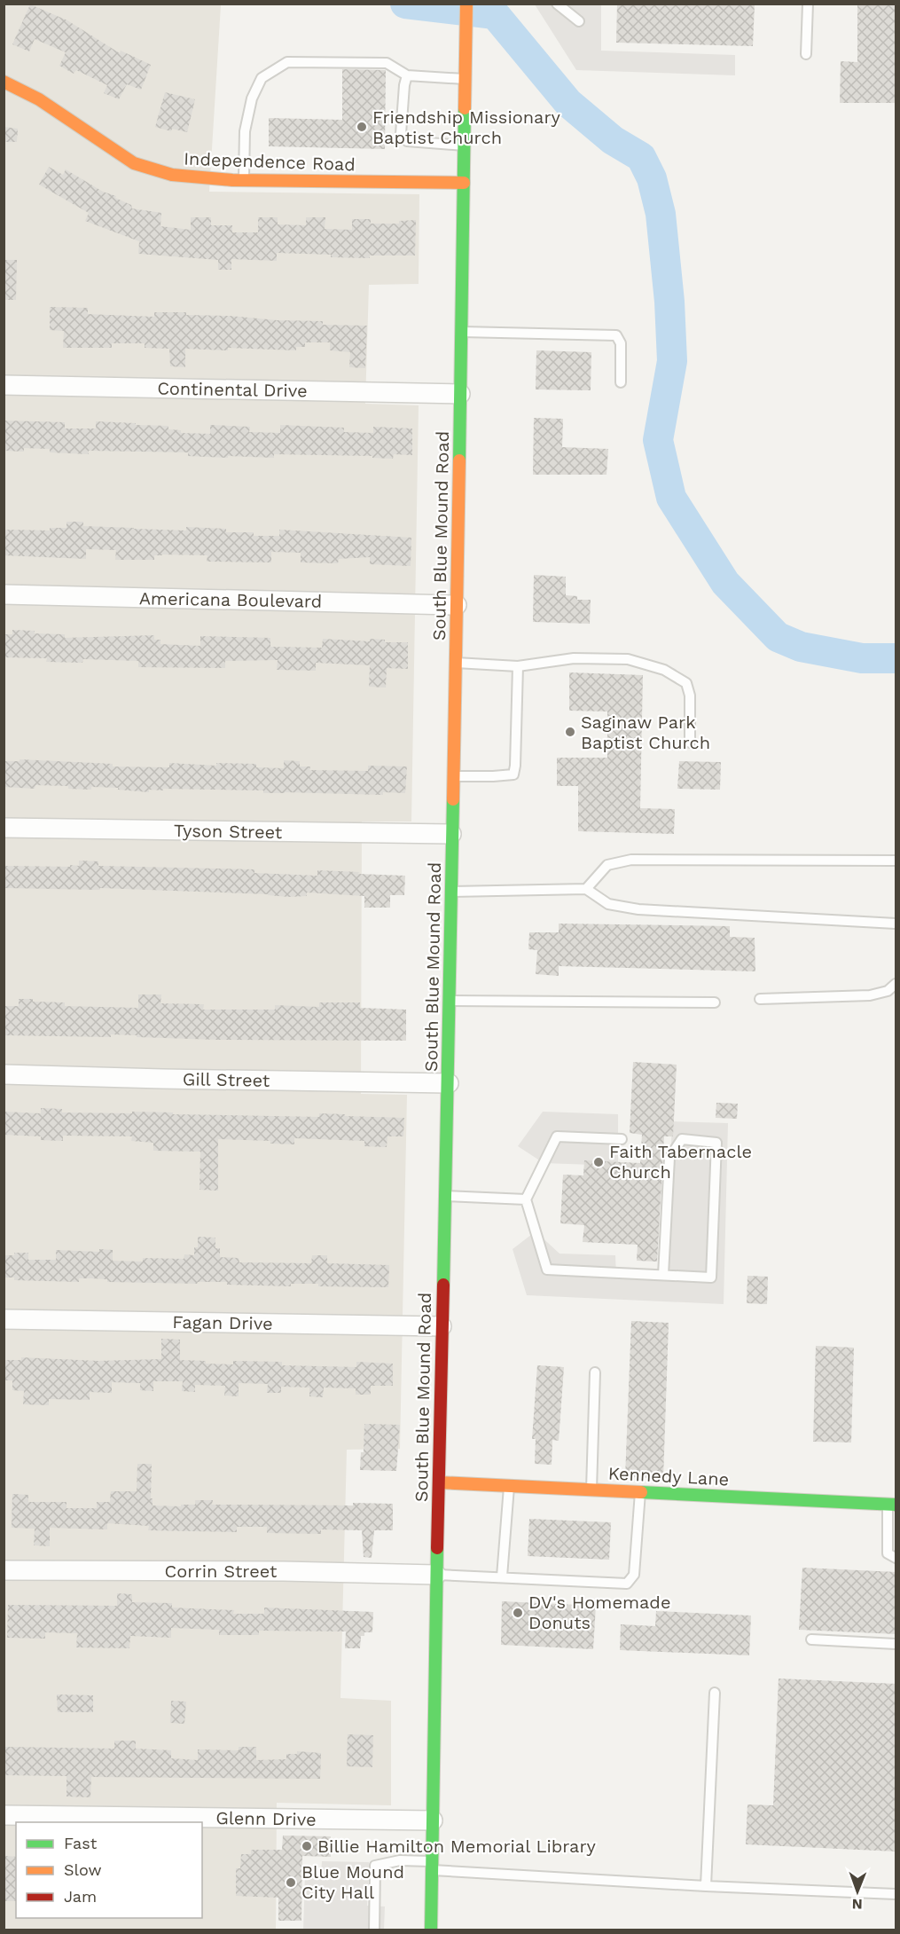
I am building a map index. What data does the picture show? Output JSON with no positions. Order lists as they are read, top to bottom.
{
  "streets": {
    "main road": ["Independence Road", "South Blue Mound Road", "Kennedy Lane"],
    "street": [
      "Continental Drive",
      "Americana Boulevard",
      "Tyson Street",
      "Gill Street",
      "Fagan Drive",
      "Corrin Street",
      "Glenn Drive"
    ]
  },
  "crossings": [
    ["Independence Road", "South Blue Mound Road"],
    ["Continental Drive", "South Blue Mound Road"],
    ["South Blue Mound Road", "Americana Boulevard"],
    ["South Blue Mound Road", "Tyson Street"],
    ["South Blue Mound Road", "Gill Street"],
    ["South Blue Mound Road", "Fagan Drive"],
    ["South Blue Mound Road", "Kennedy Lane"],
    ["South Blue Mound Road", "Corrin Street"],
    ["South Blue Mound Road", "Glenn Drive"]
  ],
  "places": [
    "Friendship Missionary Baptist Church",
    "Saginaw Park Baptist Church",
    "Faith Tabernacle Church",
    "DV's Homemade Donuts",
    "Billie Hamilton Memorial Library",
    "Blue Mound City Hall"
  ],
  "legend": ["Fast", "Slow", "Jam"],
  "north": "bottom"
}
